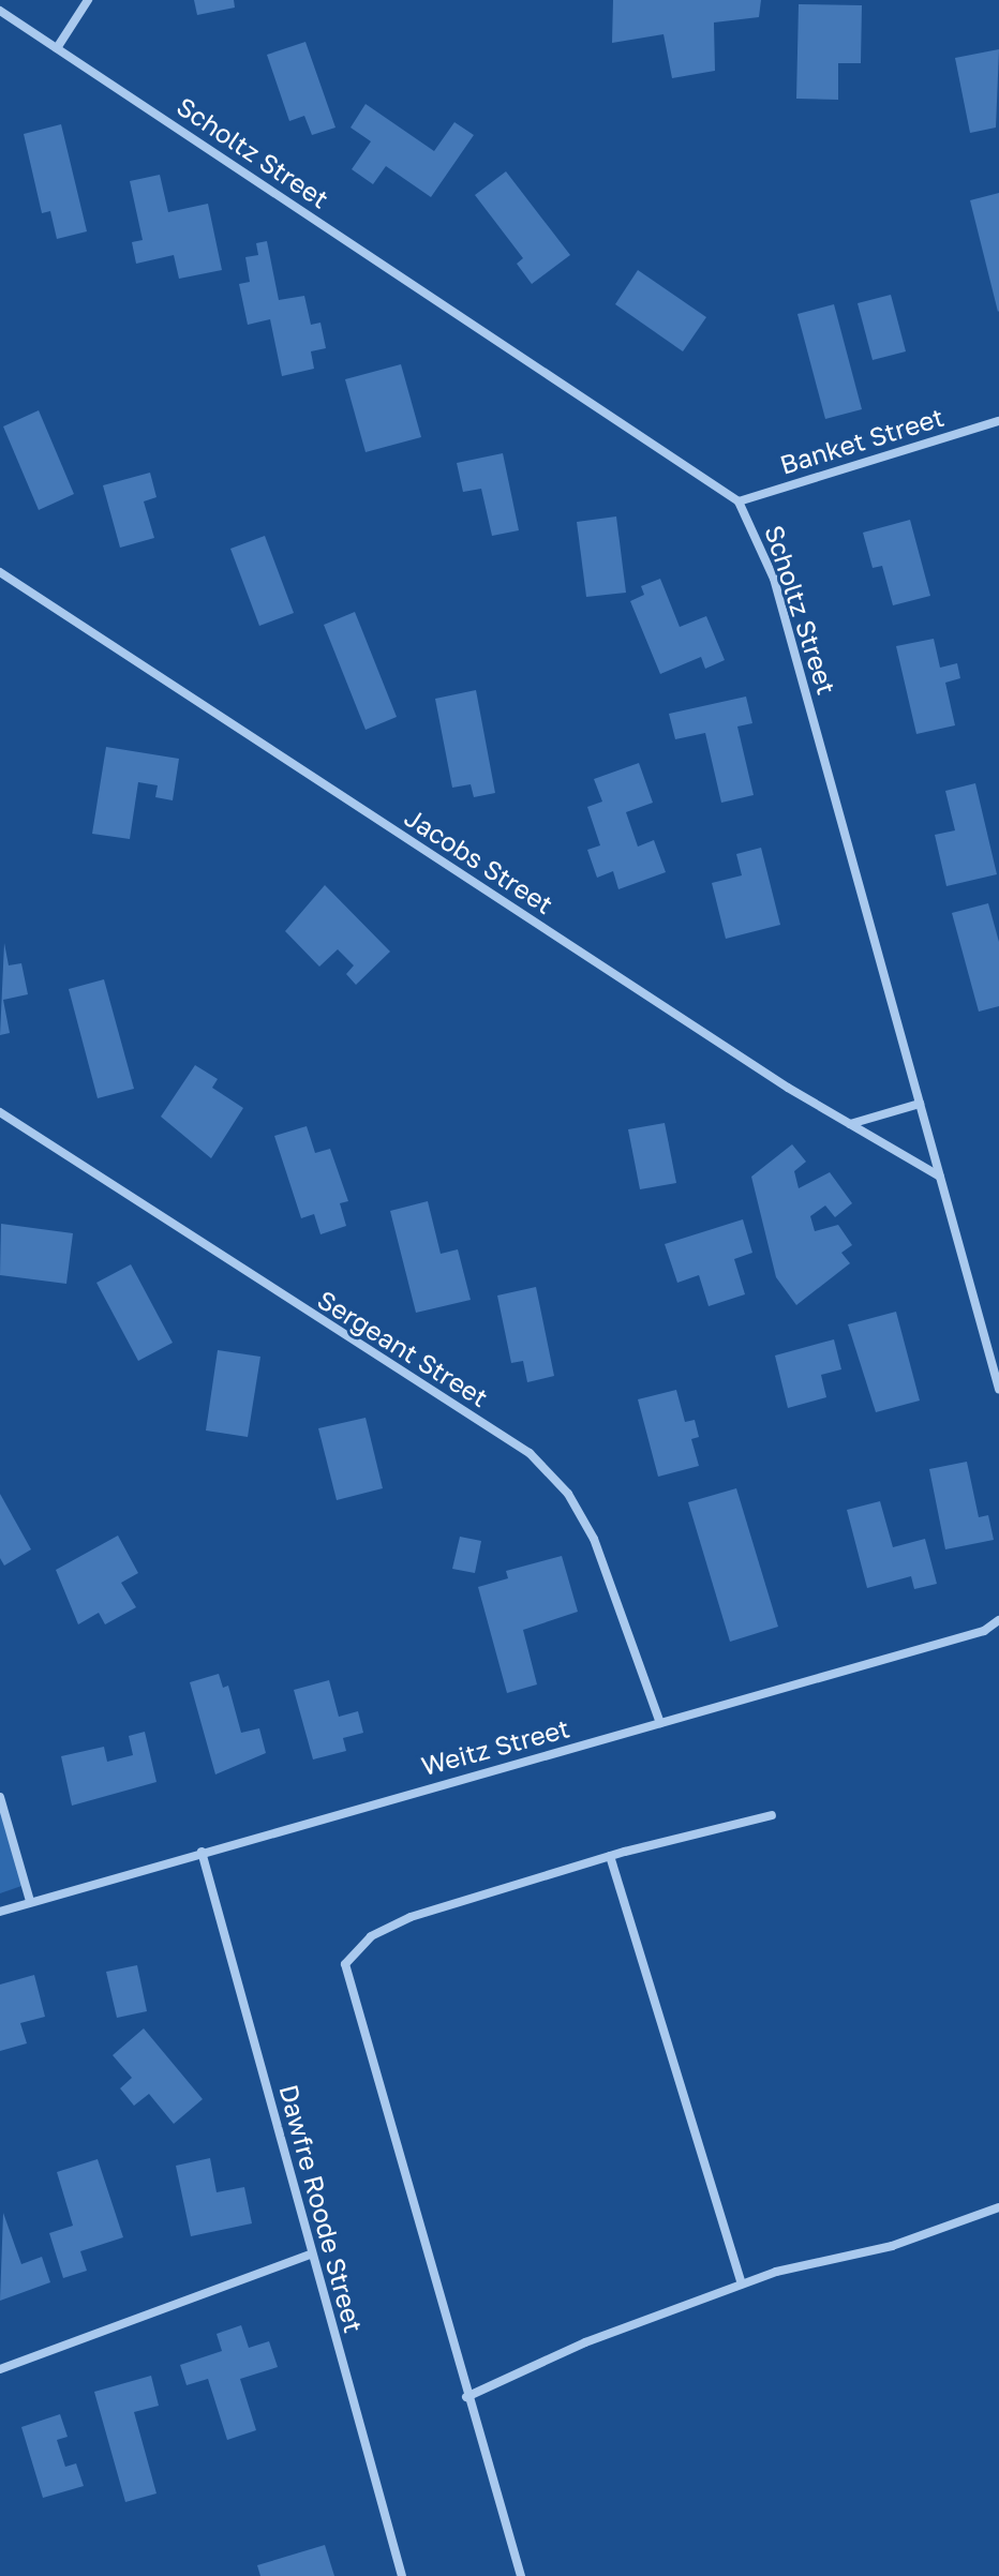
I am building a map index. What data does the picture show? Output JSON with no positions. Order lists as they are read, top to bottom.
{
  "streets": {
    "street": [
      "Scholtz Street",
      "Banket Street",
      "Jacobs Street",
      "Sergeant Street",
      "Weitz Street",
      "Dawfre Roode Street"
    ]
  },
  "crossings": [
    ["Scholtz Street", "Banket Street"],
    ["Scholtz Street", "Jacobs Street"],
    ["Sergeant Street", "Weitz Street"],
    ["Weitz Street", "Dawfre Roode Street"]
  ]
}
